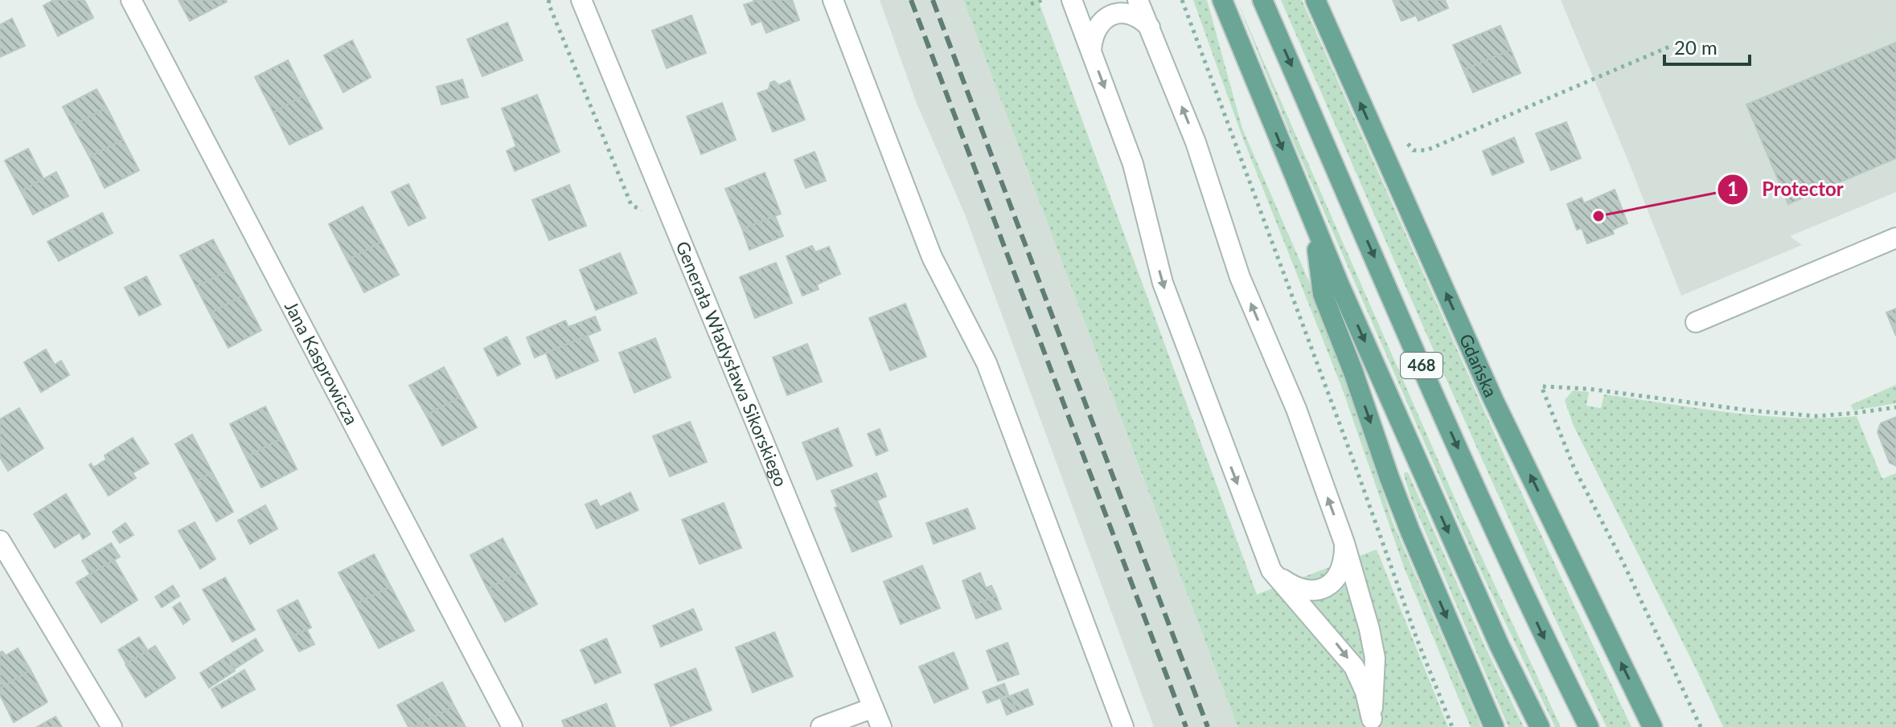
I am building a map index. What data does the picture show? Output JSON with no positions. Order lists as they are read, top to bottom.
{
  "streets": {
    "main road": ["468", "Gdańska"],
    "street": ["Jana Kasprowicza", "Generała Władysława Sikorskiego"]
  },
  "places": ["Protector"],
  "scale_bar": "20 m"
}
